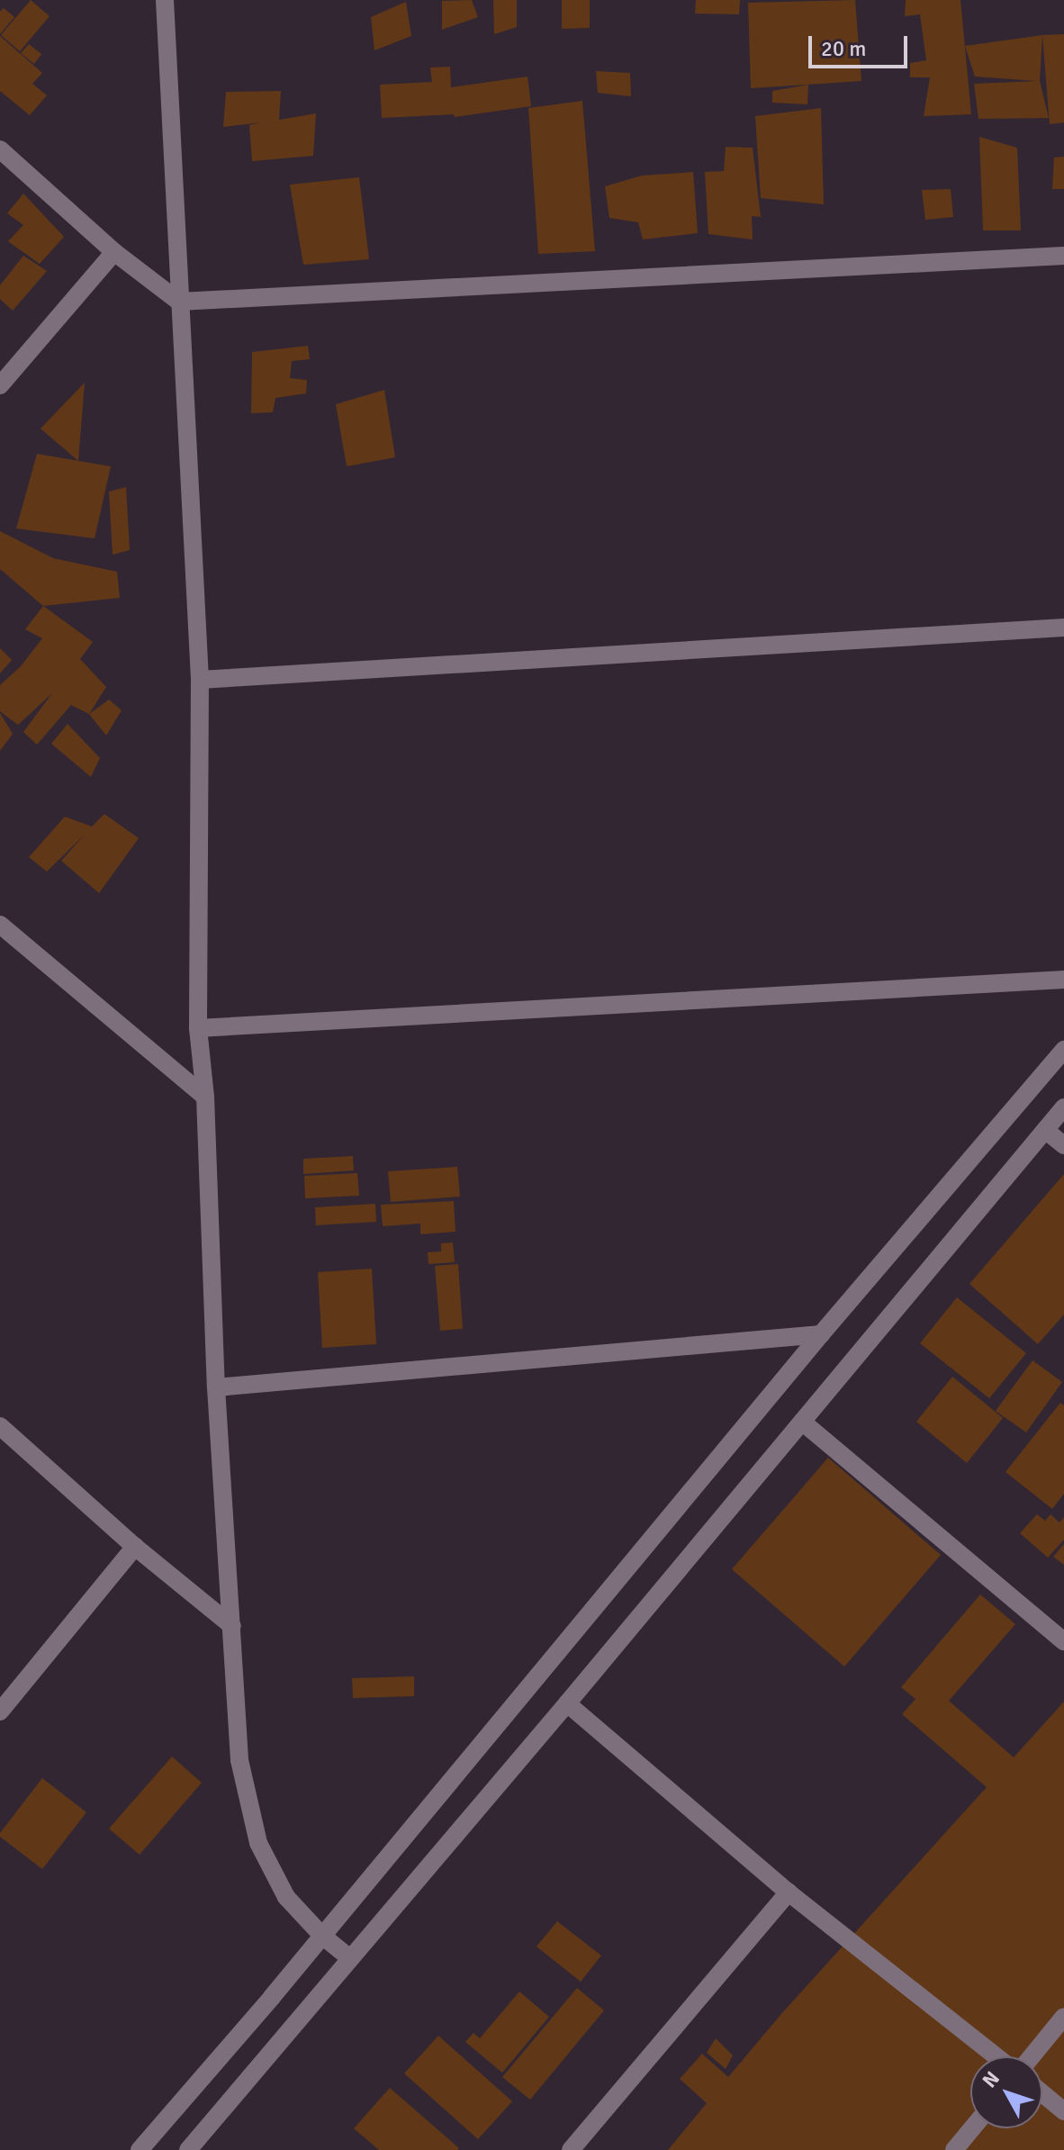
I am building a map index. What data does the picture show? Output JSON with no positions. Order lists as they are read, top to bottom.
{
  "scale_bar": "20 m",
  "north": "top left"
}
